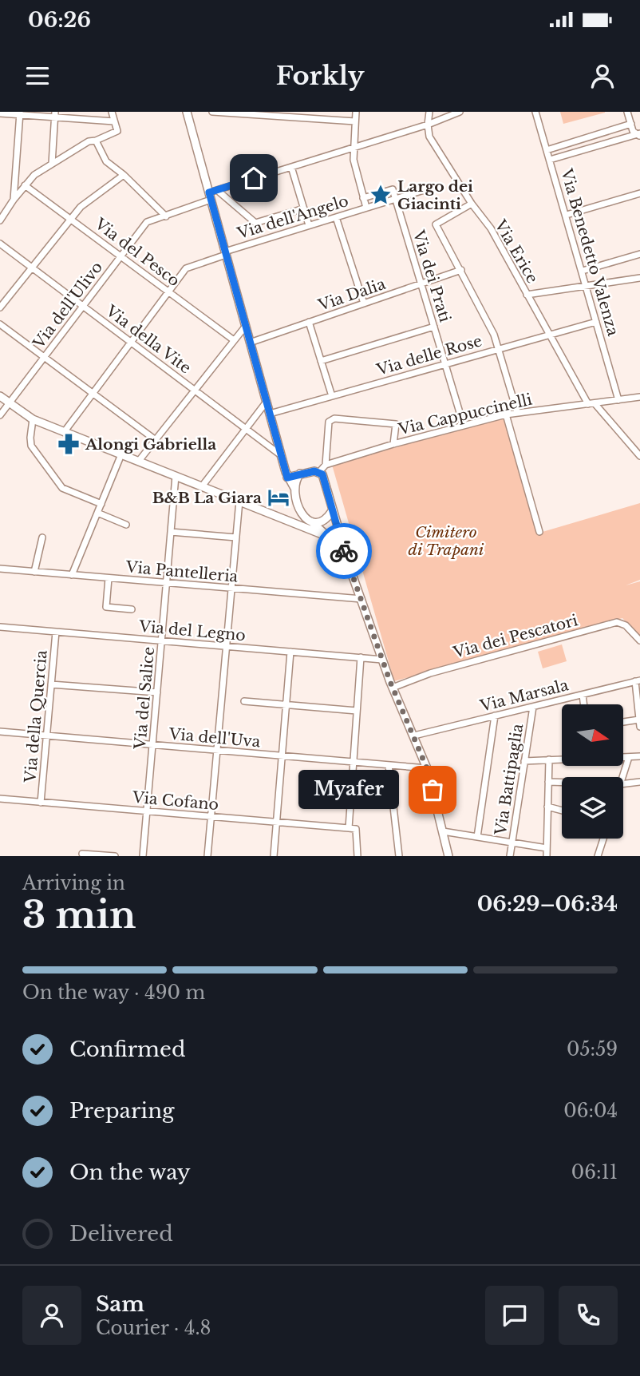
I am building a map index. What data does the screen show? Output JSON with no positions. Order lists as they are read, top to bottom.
{
  "streets": {
    "street": [
      "Via dell'Angelo",
      "Via Erice",
      "Via del Pesco",
      "Via Benedetto Valenza",
      "Via dei Prati",
      "Via Dalia",
      "Via dell'Ulivo",
      "Via della Vite",
      "Via delle Rose",
      "Via Cappuccinelli",
      "Via Pantelleria",
      "Via del Legno",
      "Via dei Pescatori",
      "Via Marsala",
      "Via del Salice",
      "Via della Quercia",
      "Via dell'Uva",
      "Via Battipaglia",
      "Via Cofano"
    ]
  },
  "crossings": [
    ["Via dell'Angelo", "Via del Pesco"],
    ["Via dell'Angelo", "Via dei Prati"],
    ["Via dell'Angelo", "Via della Vite"],
    ["Via Erice", "Via delle Rose"],
    ["Via Erice", "Via Cappuccinelli"],
    ["Via del Pesco", "Via dell'Ulivo"],
    ["Via Benedetto Valenza", "Via delle Rose"],
    ["Via Benedetto Valenza", "Via Cappuccinelli"],
    ["Via dei Prati", "Via Dalia"],
    ["Via dei Prati", "Via delle Rose"],
    ["Via dei Prati", "Via Cappuccinelli"],
    ["Via dell'Ulivo", "Via della Vite"],
    ["Via Pantelleria", "Via del Salice"],
    ["Via del Legno", "Via del Salice"],
    ["Via del Legno", "Via della Quercia"],
    ["Via Marsala", "Via Battipaglia"],
    ["Via del Salice", "Via dell'Uva"],
    ["Via del Salice", "Via Cofano"],
    ["Via della Quercia", "Via dell'Uva"],
    ["Via della Quercia", "Via Cofano"]
  ],
  "parks": ["Cimitero di Trapani"],
  "places": {
    "place": ["Largo dei Giacinti"],
    "pharmacy": ["Alongi Gabriella"],
    "hotel": ["B&B La Giara"],
    "other": ["Myafer"]
  },
  "north": "right",
  "page": {
    "status": "06:26",
    "header": "Forkly",
    "bubble": "Myafer",
    "heading": ["3 min", "Arriving in", "06:29–06:34"],
    "panel": ["Sam", "Courier · 4.8"],
    "bar": "On the way · 490 m",
    "list": [
      ["Confirmed", "05:59"],
      ["Preparing", "06:04"],
      ["On the way", "06:11"],
      "Delivered"
    ]
  }
}
